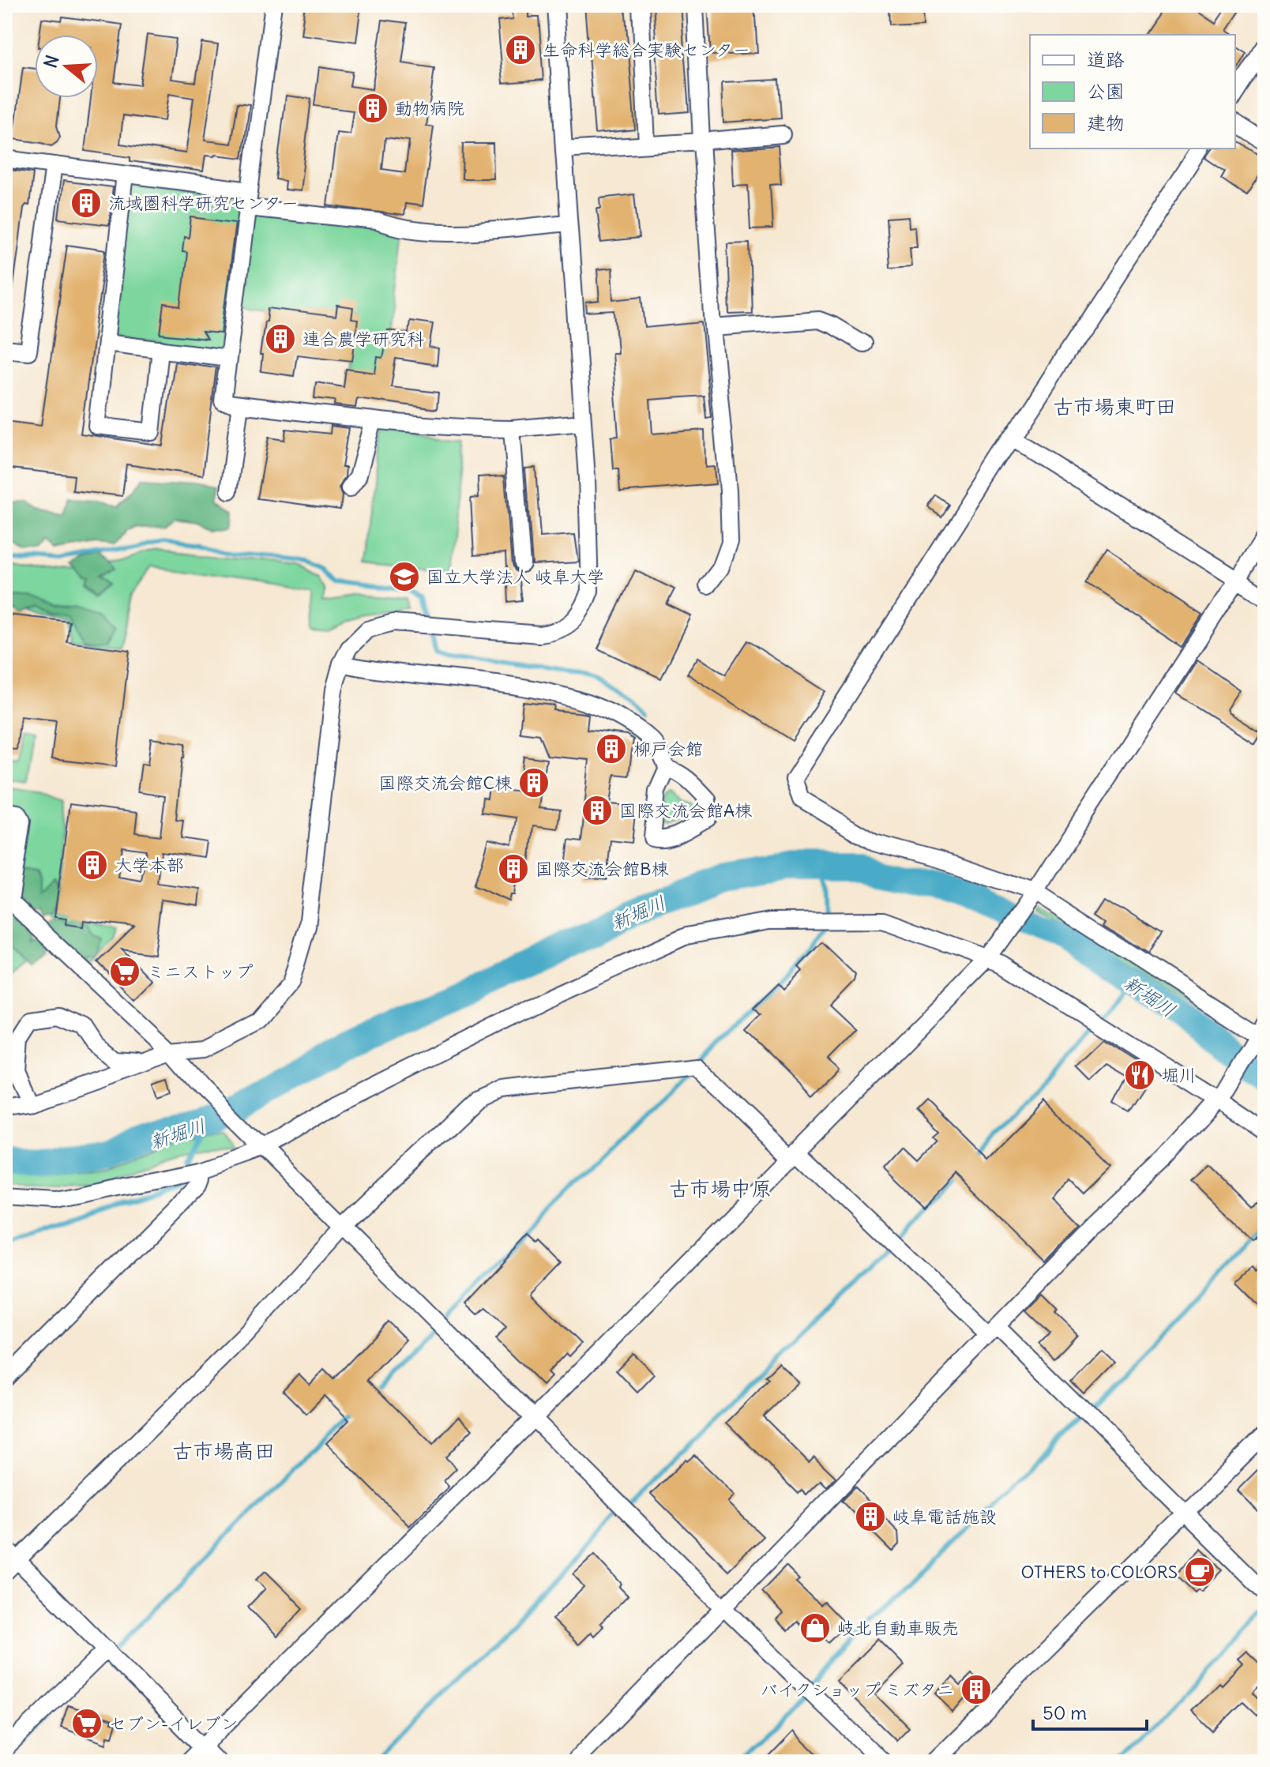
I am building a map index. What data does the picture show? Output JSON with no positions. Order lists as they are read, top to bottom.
{
  "districts": ["古市場東町田", "古市場中原", "古市場高田"],
  "water": ["新堀川"],
  "places": {
    "building": [
      "生命科学総合実験センター",
      "動物病院",
      "流域圏科学研究センター",
      "連合農学研究科",
      "柳戸会館",
      "国際交流会館C棟",
      "国際交流会館A棟",
      "大学本部",
      "国際交流会館B棟",
      "岐阜電話施設",
      "バイクショップ ミズタニ"
    ],
    "school or university": ["国立大学法人 岐阜大学"],
    "supermarket": ["ミニストップ", "セブン-イレブン"],
    "restaurant": ["堀川"],
    "cafe": ["OTHERS to COLORS"],
    "shop": ["岐北自動車販売"]
  },
  "legend": ["道路", "公園", "建物"],
  "scale_bar": "50 m",
  "north": "left"
}
